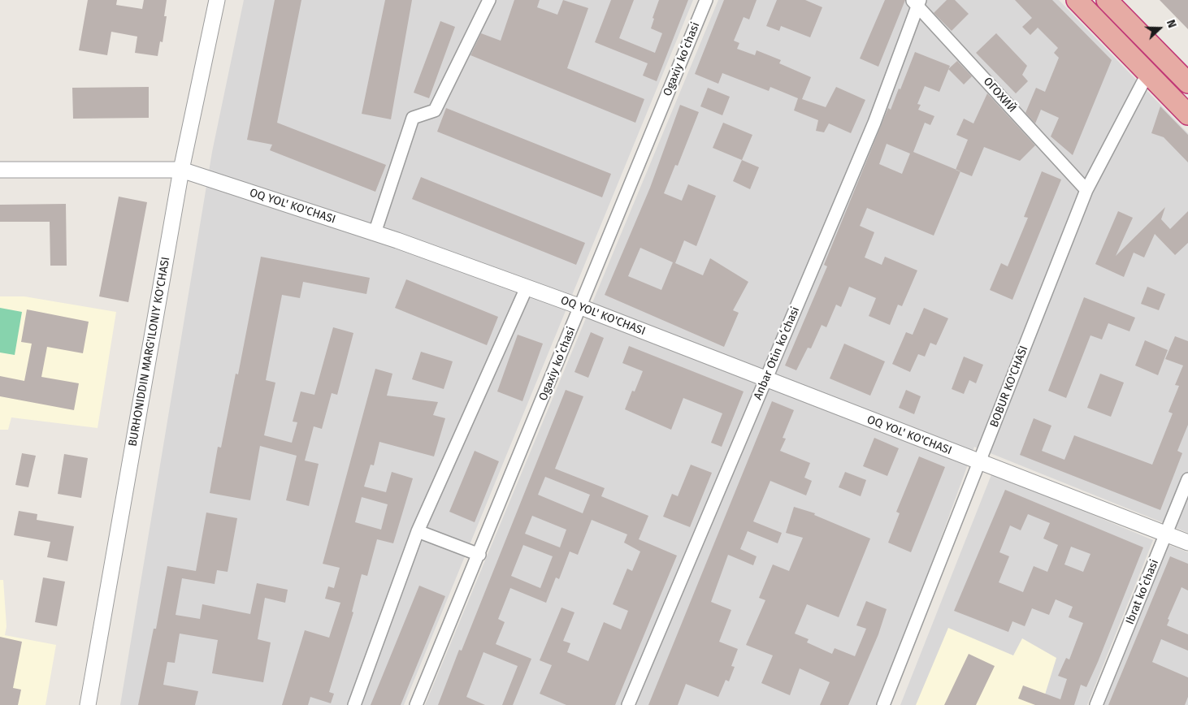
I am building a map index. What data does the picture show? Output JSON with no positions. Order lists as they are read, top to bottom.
{
  "streets": {
    "street": [
      "Ogaxiy koʻchasi",
      "ОГОХИЙ",
      "OQ YOL' KO'CHASI",
      "BURHONIDDIN MARG'ILONIY KO'CHASI",
      "Anbar Otin koʻchasi",
      "BOBUR KO'CHASI",
      "Ibrat koʻchasi"
    ]
  },
  "crossings": [
    ["Ogaxiy koʻchasi", "OQ YOL' KO'CHASI"],
    ["ОГОХИЙ", "Anbar Otin koʻchasi"],
    ["ОГОХИЙ", "BOBUR KO'CHASI"],
    ["OQ YOL' KO'CHASI", "BURHONIDDIN MARG'ILONIY KO'CHASI"],
    ["OQ YOL' KO'CHASI", "Anbar Otin koʻchasi"],
    ["OQ YOL' KO'CHASI", "BOBUR KO'CHASI"],
    ["OQ YOL' KO'CHASI", "Ibrat koʻchasi"]
  ],
  "north": "right"
}
